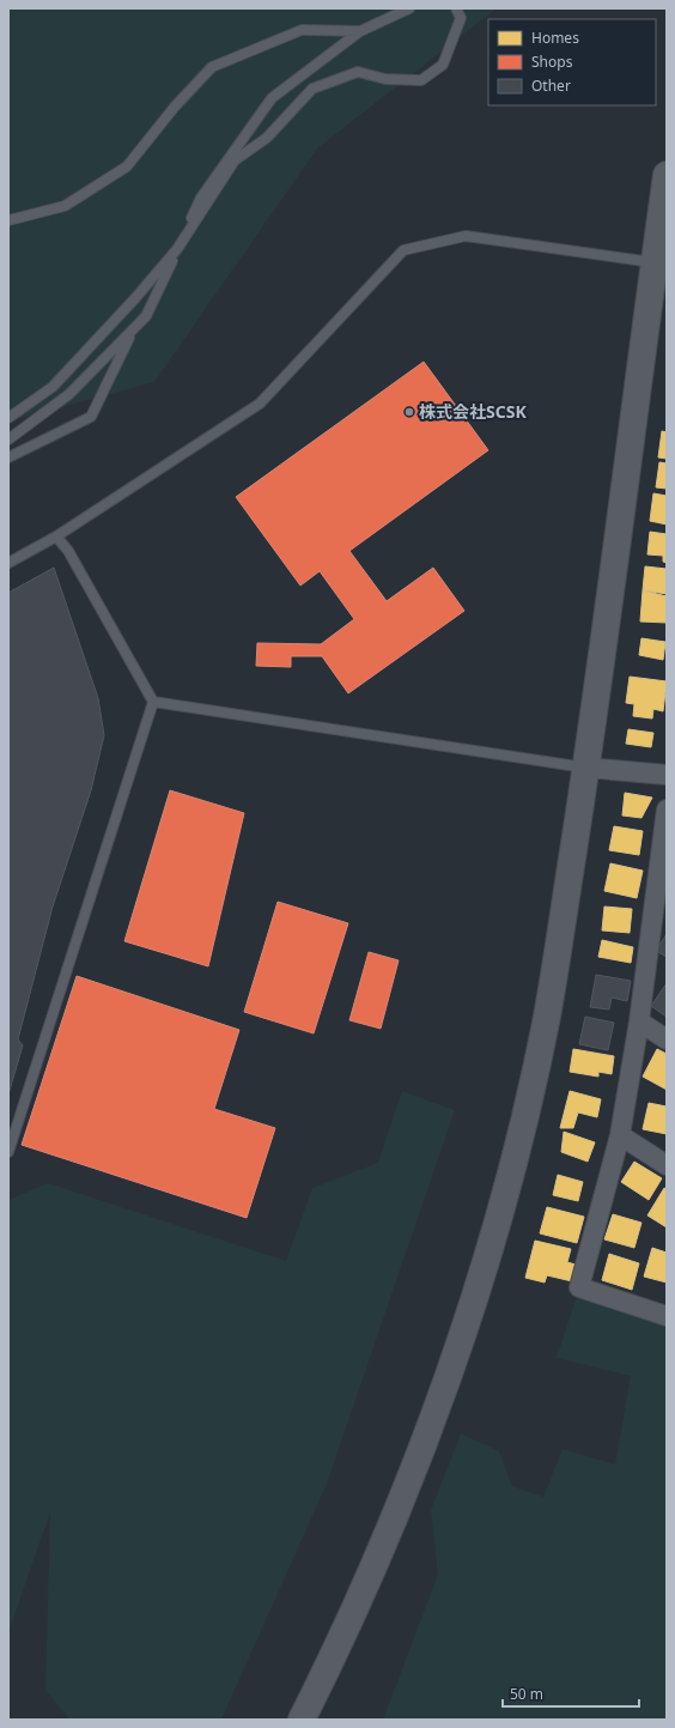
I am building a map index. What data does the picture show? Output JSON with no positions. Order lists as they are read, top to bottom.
{
  "places": ["株式会社SCSK"],
  "legend": ["Homes", "Shops", "Other"],
  "scale_bar": "50 m"
}
